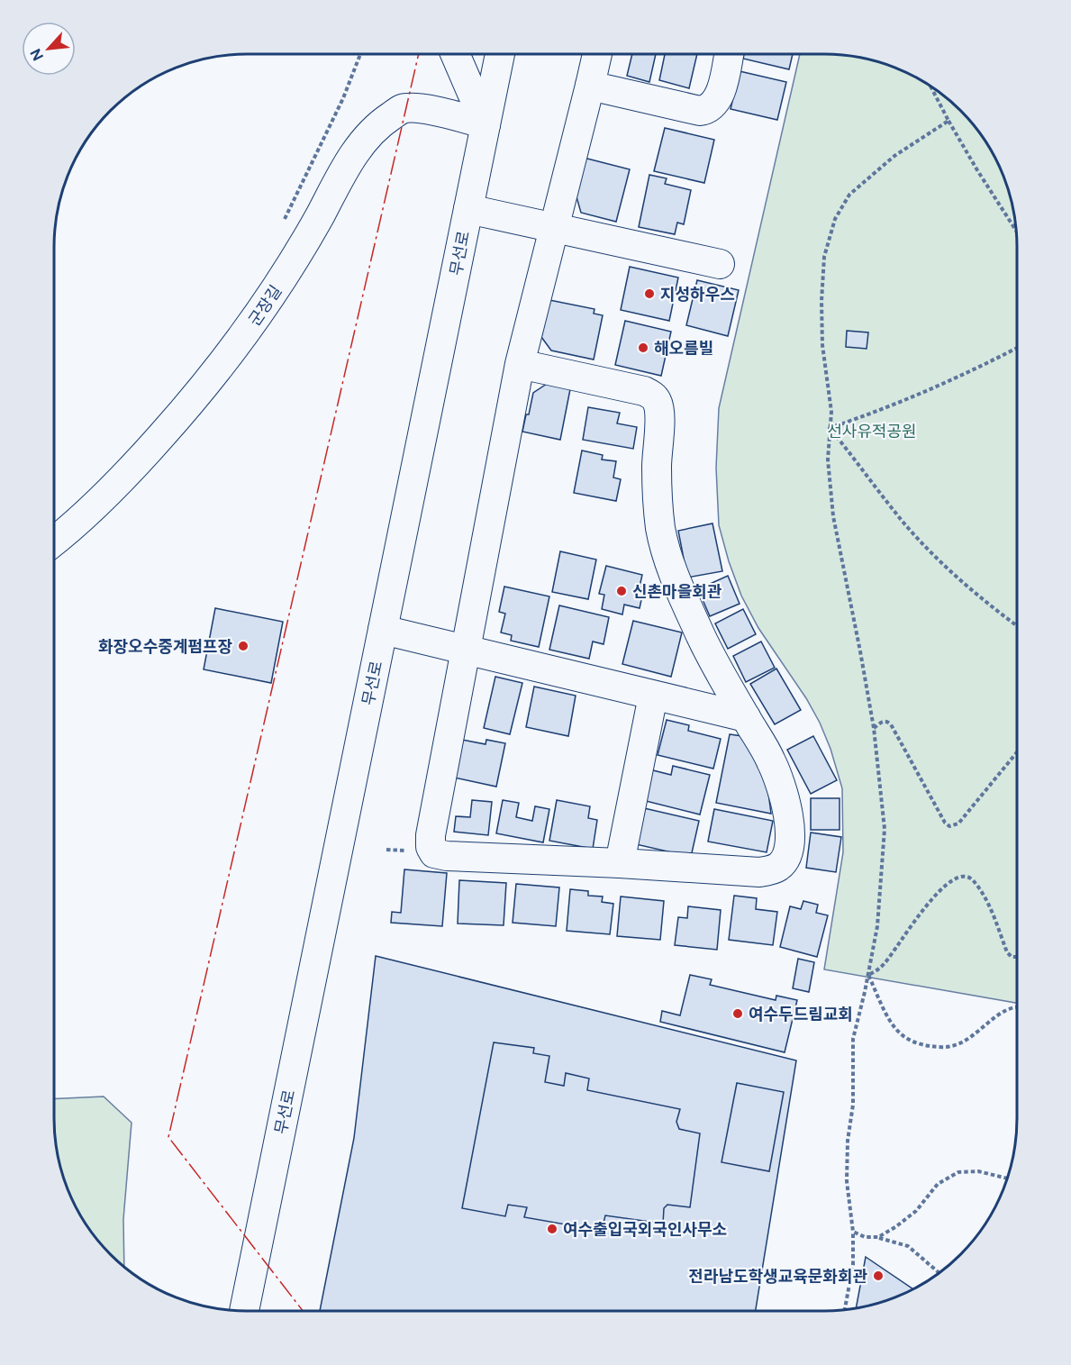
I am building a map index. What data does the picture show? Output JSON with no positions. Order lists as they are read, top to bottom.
{
  "streets": {
    "street": ["무선로", "군장길"]
  },
  "crossings": [
    ["무선로", "군장길"]
  ],
  "parks": ["선사유적공원"],
  "places": [
    "지성하우스",
    "해오름빌",
    "신촌마을회관",
    "화장오수중계펌프장",
    "여수두드림교회",
    "여수출입국외국인사무소",
    "전라남도학생교육문화회관"
  ],
  "north": "bottom left"
}
